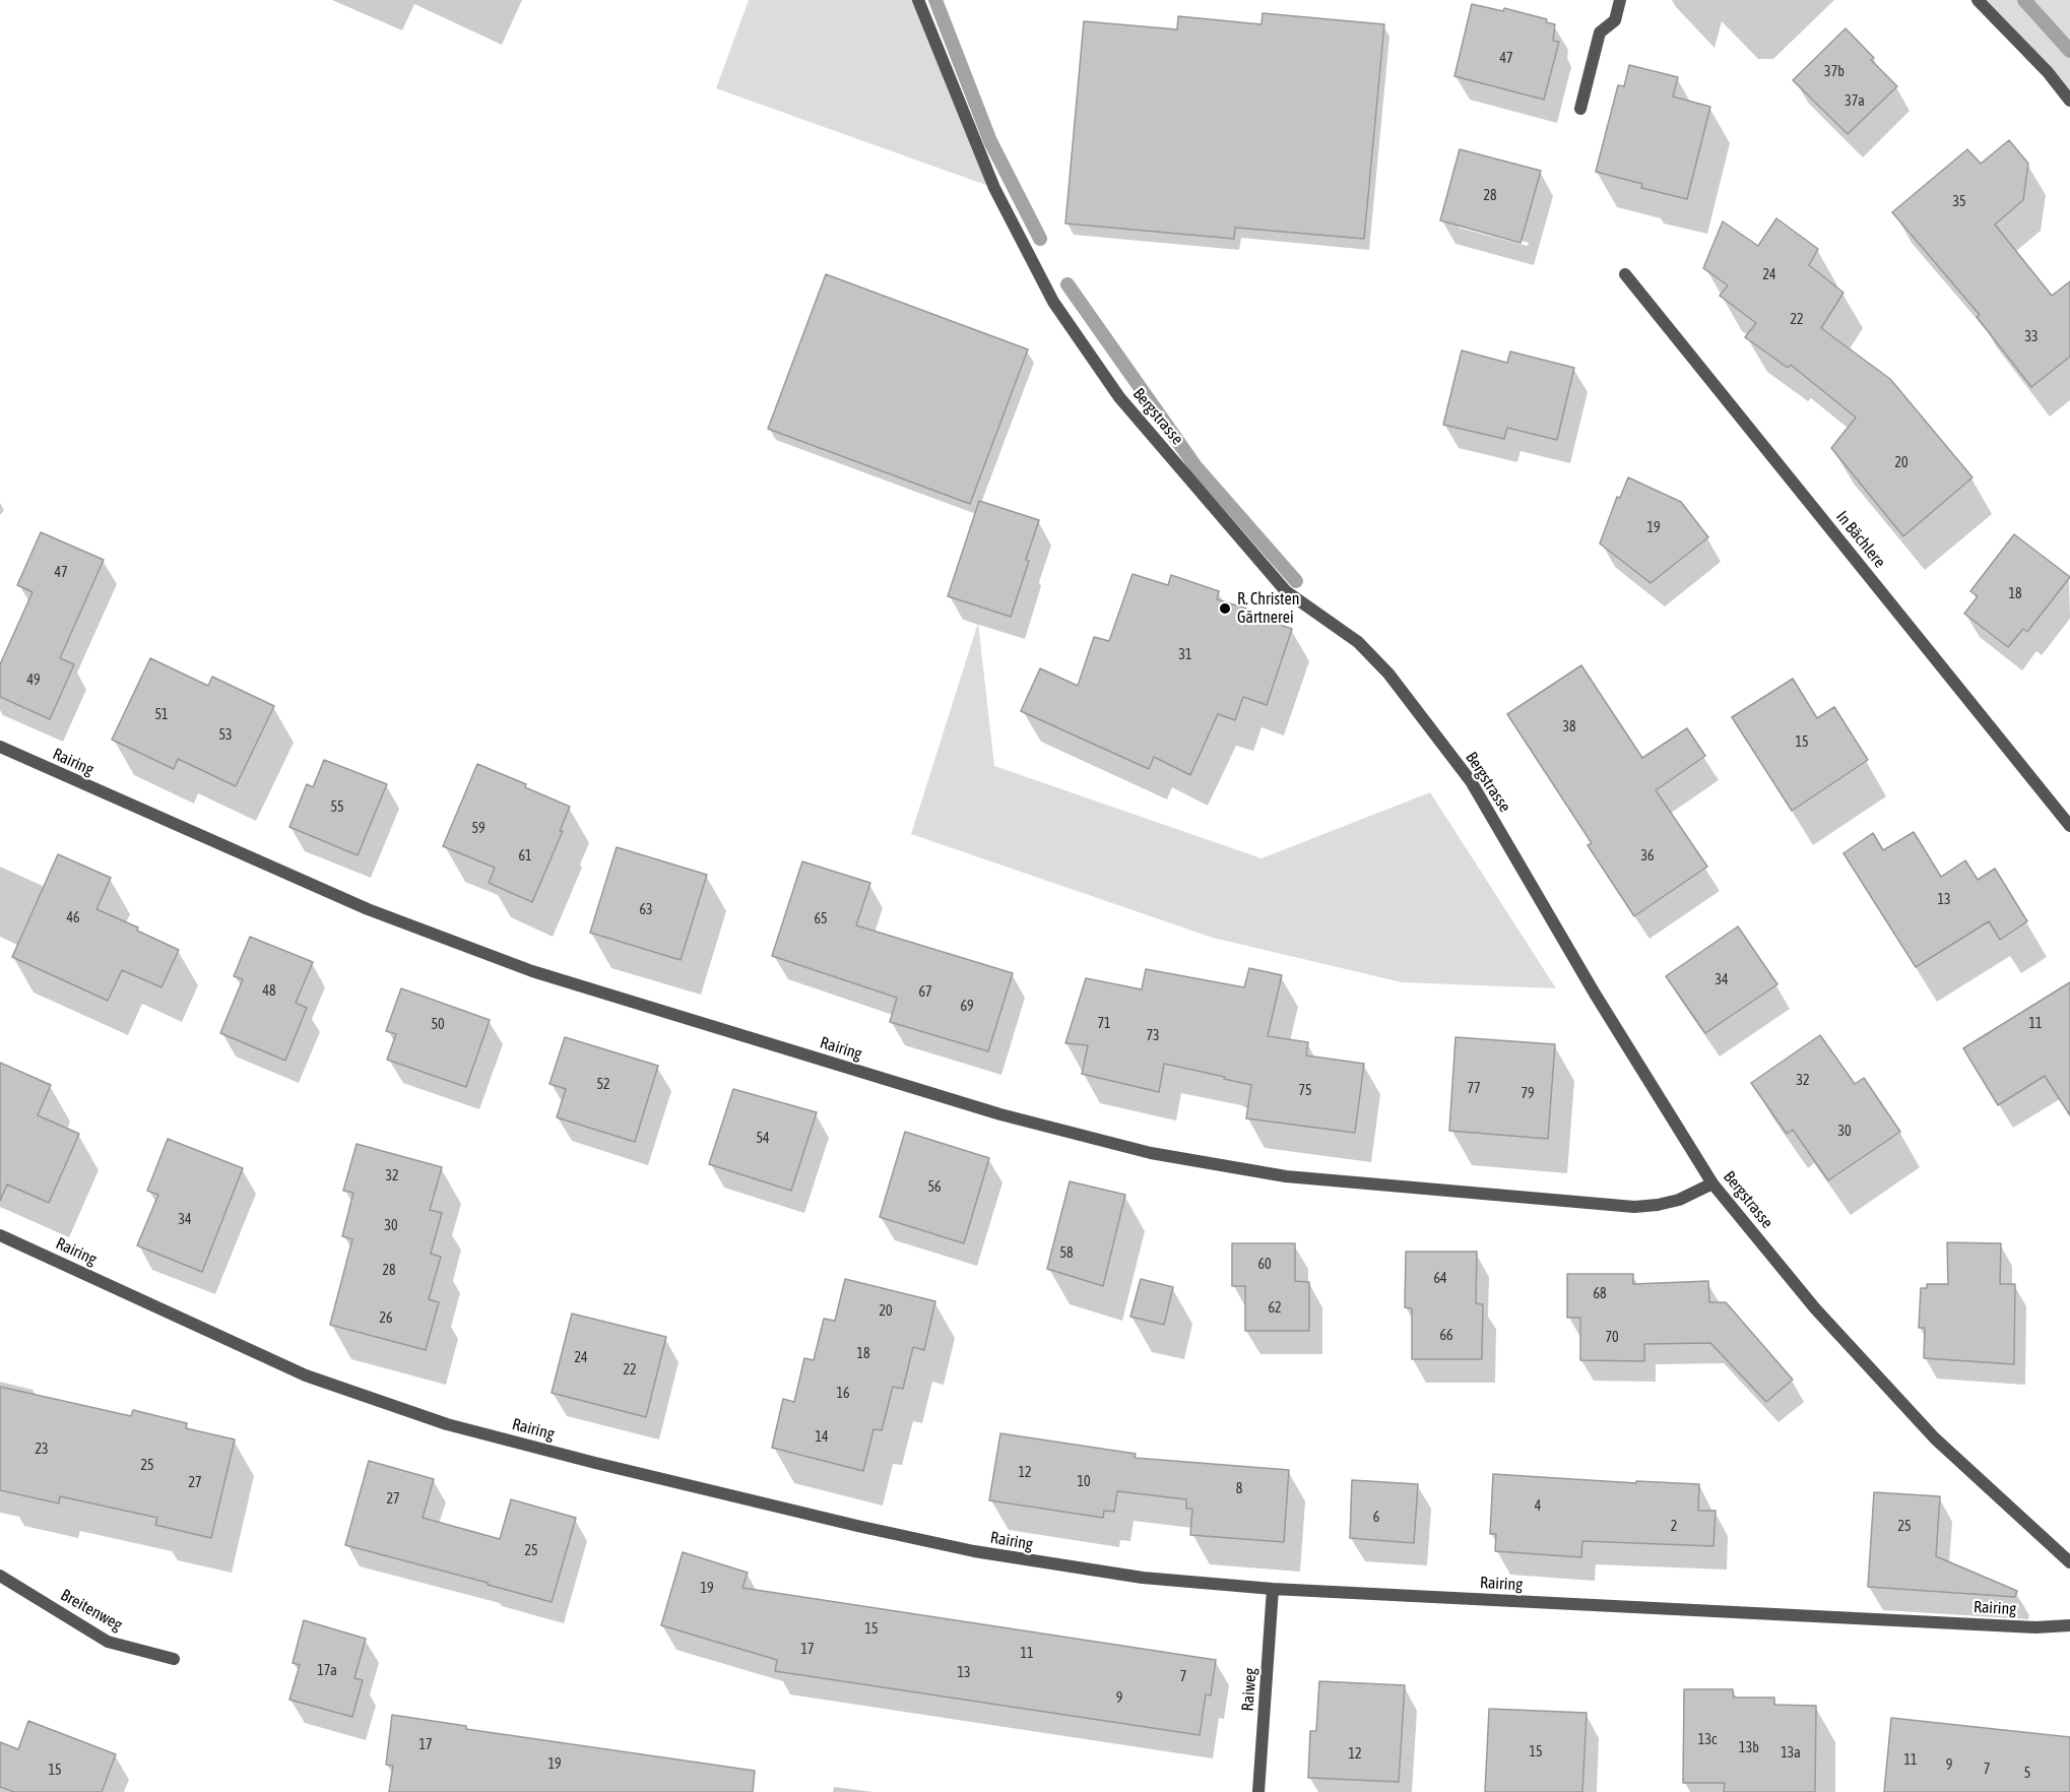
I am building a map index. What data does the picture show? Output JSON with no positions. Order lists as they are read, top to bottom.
{
  "streets": {
    "street": [
      "Bergstrasse",
      "In Bächlere",
      "Rairing",
      "Breitenweg",
      "Raiweg"
    ]
  },
  "crossings": [
    ["Bergstrasse", "Rairing"],
    ["Rairing", "Raiweg"]
  ],
  "places": ["R. Christen Gärtnerei"],
  "house_numbers": [
    "47",
    "37b",
    "37a",
    "28",
    "35",
    "24",
    "22",
    "33",
    "20",
    "19",
    "47",
    "18",
    "31",
    "49",
    "51",
    "38",
    "53",
    "15",
    "55",
    "59",
    "61",
    "36",
    "13",
    "63",
    "46",
    "65",
    "34",
    "48",
    "67",
    "69",
    "71",
    "11",
    "50",
    "73",
    "32",
    "52",
    "77",
    "75",
    "79",
    "30",
    "54",
    "32",
    "56",
    "34",
    "30",
    "58",
    "60",
    "28",
    "64",
    "68",
    "62",
    "20",
    "26",
    "66",
    "70",
    "18",
    "24",
    "22",
    "16",
    "14",
    "23",
    "25",
    "12",
    "10",
    "27",
    "8",
    "27",
    "4",
    "6",
    "2",
    "25",
    "25",
    "19",
    "15",
    "17",
    "11",
    "17a",
    "13",
    "7",
    "9",
    "13c",
    "17",
    "13b",
    "15",
    "13a",
    "12",
    "11",
    "19",
    "9",
    "7",
    "15",
    "5"
  ]
}
